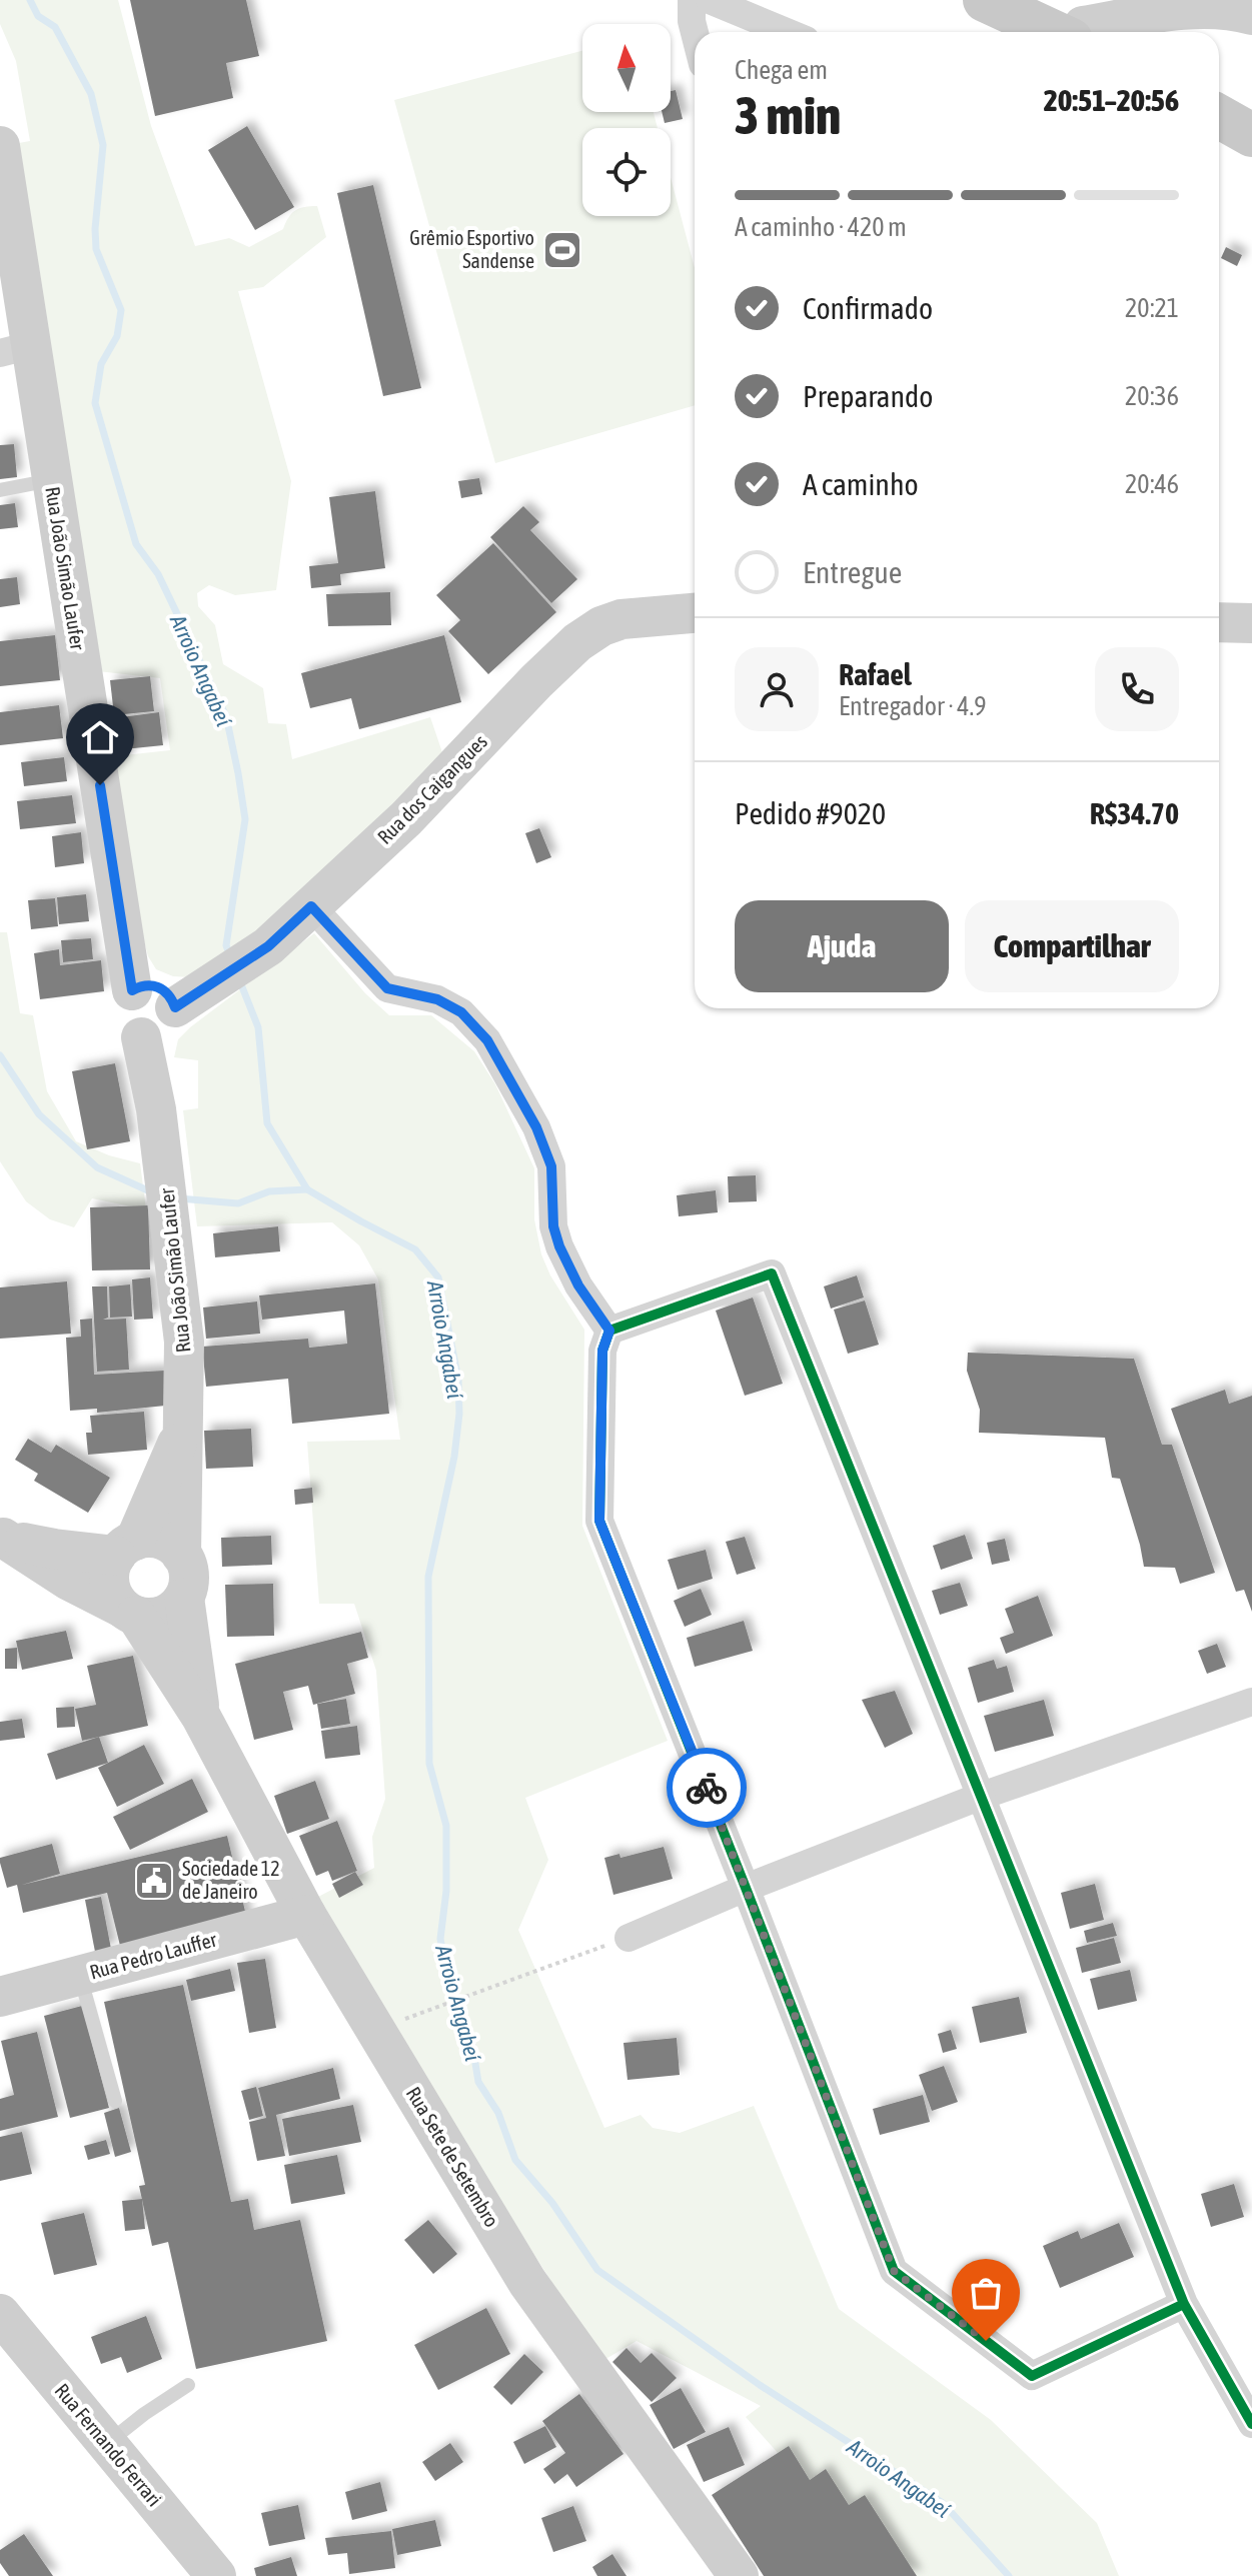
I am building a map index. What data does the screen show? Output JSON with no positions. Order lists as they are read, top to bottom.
{
  "streets": {
    "main road": [
      "Rua João Simão Laufer",
      "Rua dos Caigangues",
      "Rua Pedro Lauffer",
      "Rua Sete de Setembro",
      "Rua Fernando Ferrari"
    ]
  },
  "crossings": [
    ["Rua João Simão Laufer", "Rua dos Caigangues"],
    ["Rua João Simão Laufer", "Rua Sete de Setembro"],
    ["Rua Pedro Lauffer", "Rua Sete de Setembro"]
  ],
  "water": ["Arroio Angabeí"],
  "places": {
    "sports": ["Grêmio Esportivo Sandense"],
    "public building": ["Sociedade 12 de Janeiro"]
  },
  "north": "top",
  "page": {
    "heading": ["3 min", "Chega em", "20:51–20:56"],
    "panel": [
      "Rafael",
      "Entregador · 4.9",
      "Pedido #9020",
      "R$34.70"
    ],
    "bar": "A caminho · 420 m",
    "list": [
      ["Confirmado", "20:21"],
      ["Preparando", "20:36"],
      ["A caminho", "20:46"],
      "Entregue"
    ],
    "buttons": ["Ajuda", "Compartilhar"]
  }
}
